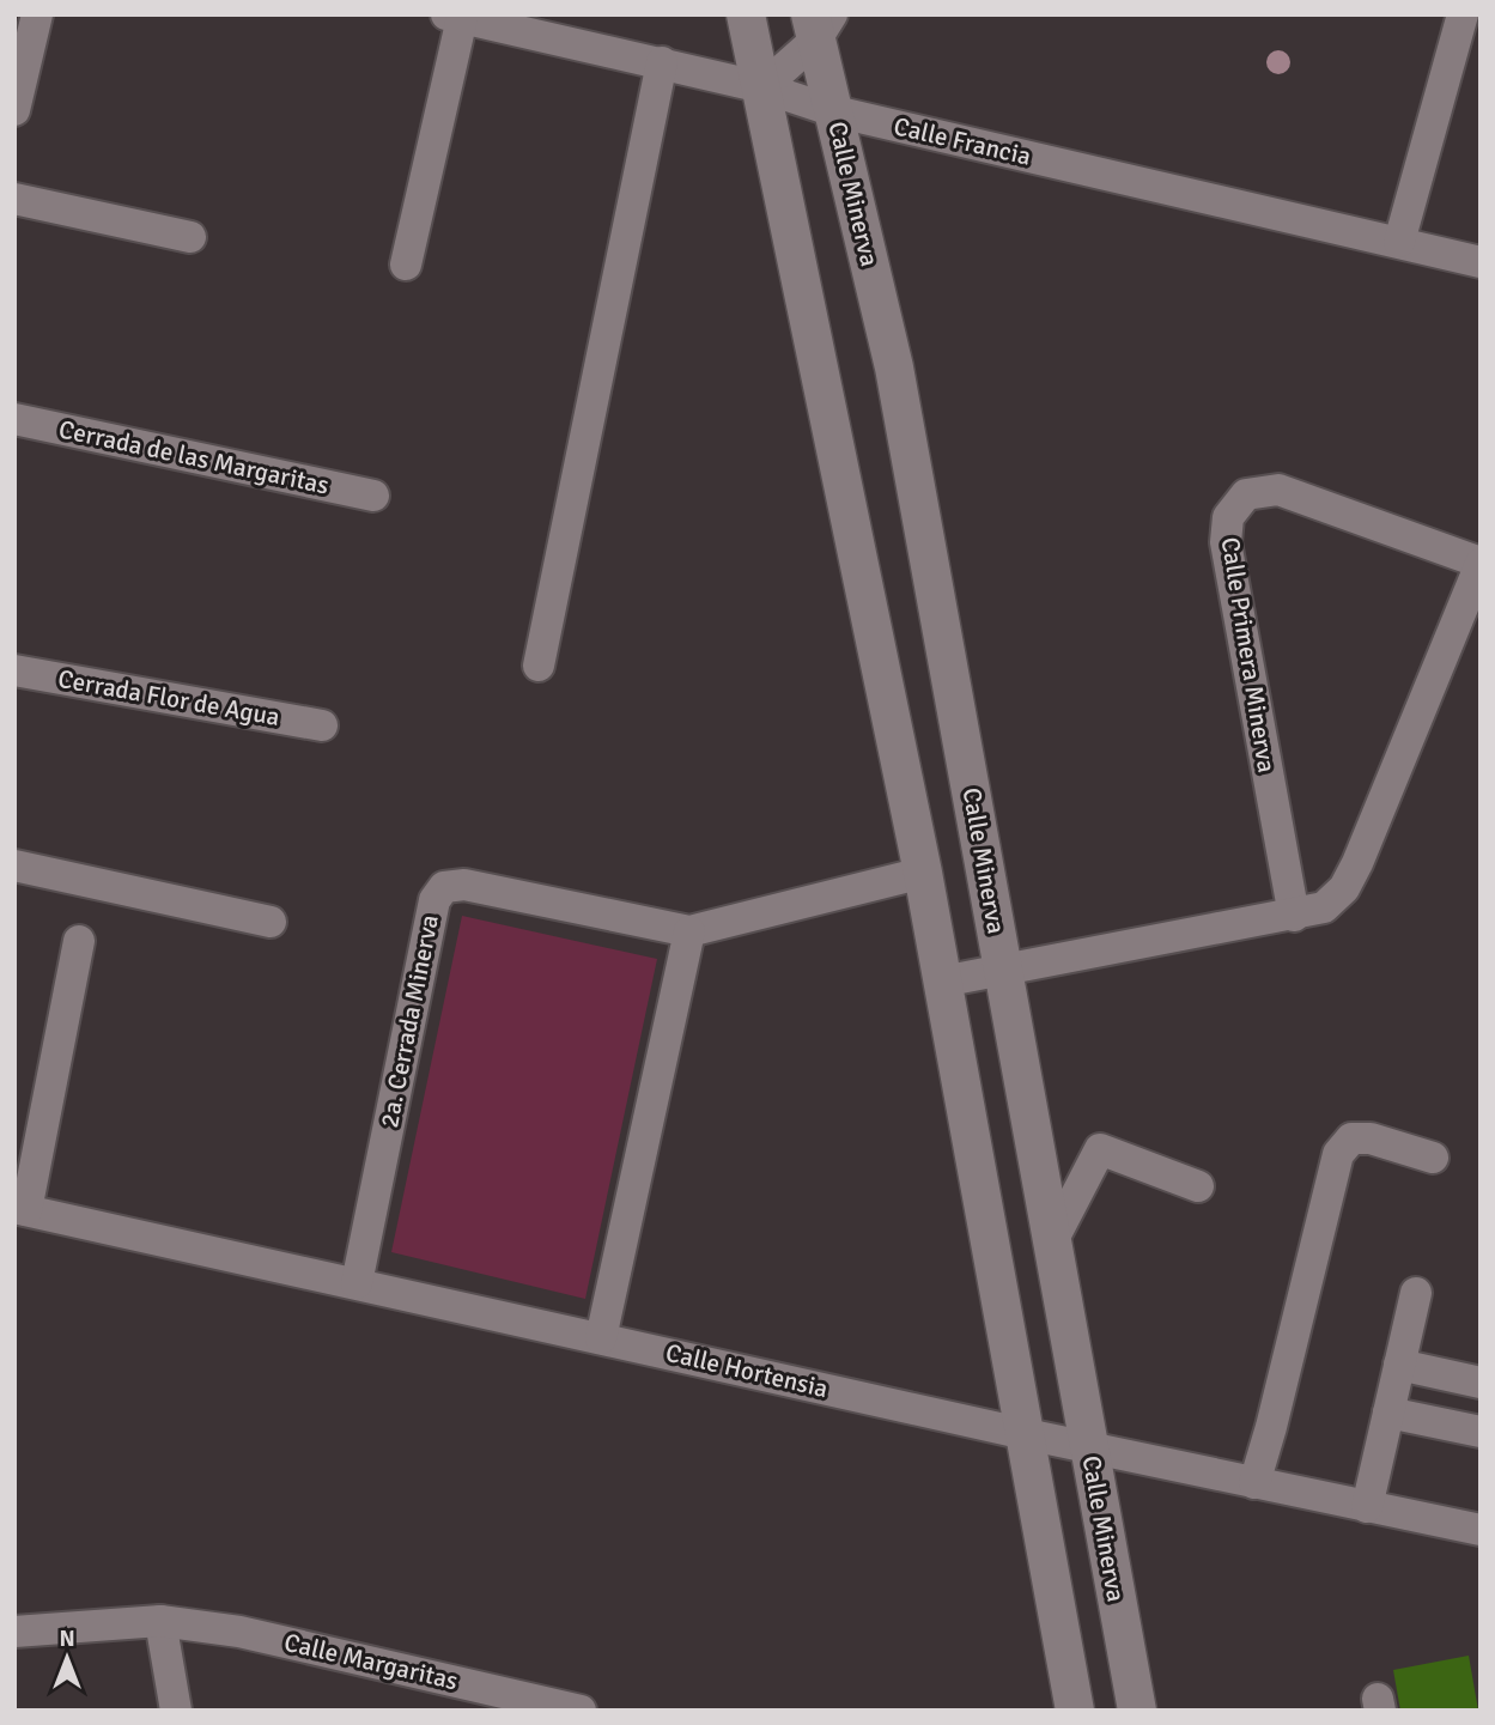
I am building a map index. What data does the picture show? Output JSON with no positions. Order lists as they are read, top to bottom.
{
  "streets": {
    "street": [
      "Calle Francia",
      "Calle Minerva",
      "Cerrada de las Margaritas",
      "Calle Primera Minerva",
      "Cerrada Flor de Agua",
      "2a. Cerrada Minerva",
      "Calle Hortensia",
      "Calle Margaritas"
    ]
  },
  "crossings": [
    ["Calle Francia", "Calle Minerva"],
    ["Calle Minerva", "Calle Primera Minerva"],
    ["Calle Minerva", "Calle Hortensia"],
    ["2a. Cerrada Minerva", "Calle Hortensia"]
  ],
  "north": "top"
}
